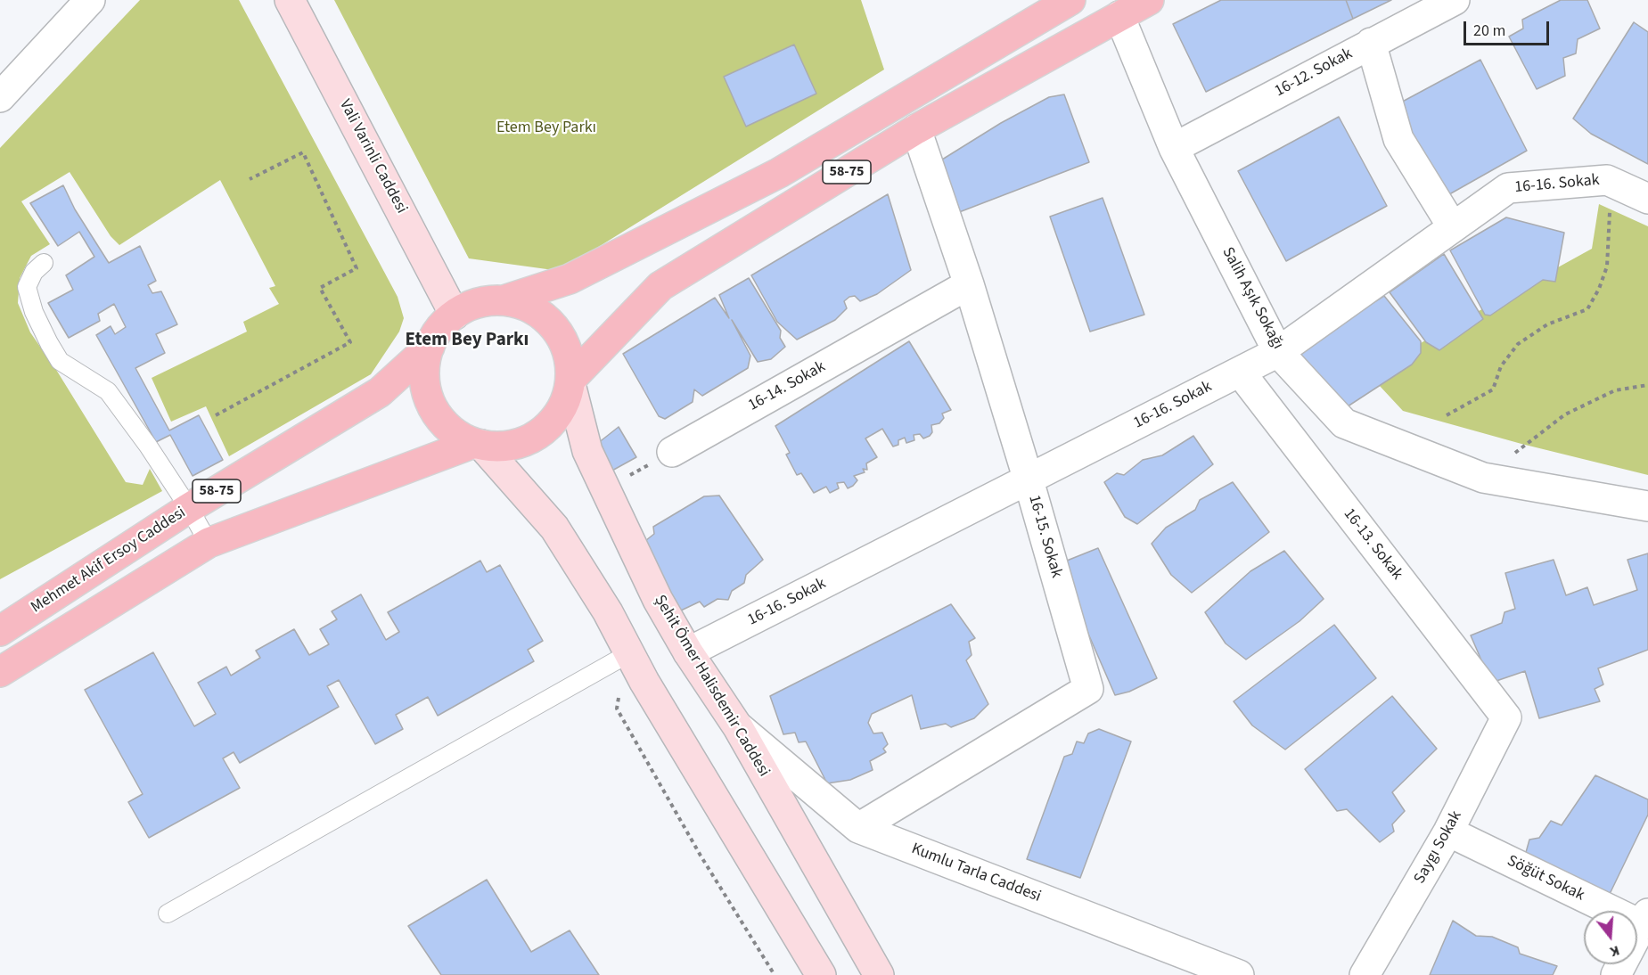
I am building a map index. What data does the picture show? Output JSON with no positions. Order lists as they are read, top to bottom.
{
  "streets": {
    "main road": [
      "Vali Varinli Caddesi",
      "58-75",
      "Mehmet Akif Ersoy Caddesi",
      "Şehit Ömer Halisdemir Caddesi"
    ],
    "street": [
      "16-12. Sokak",
      "16-16. Sokak",
      "Salih Aşık Sokağı",
      "16-14. Sokak",
      "16-15. Sokak",
      "16-13. Sokak",
      "Saygı Sokak",
      "Kumlu Tarla Caddesi",
      "Söğüt Sokak"
    ]
  },
  "crossings": [
    ["16-12. Sokak", "Salih Aşık Sokağı"],
    ["Vali Varinli Caddesi", "58-75"],
    ["Vali Varinli Caddesi", "Mehmet Akif Ersoy Caddesi"],
    ["Vali Varinli Caddesi", "Şehit Ömer Halisdemir Caddesi"],
    ["58-75", "Salih Aşık Sokağı"],
    ["58-75", "16-15. Sokak"],
    ["58-75", "Mehmet Akif Ersoy Caddesi"],
    ["58-75", "Şehit Ömer Halisdemir Caddesi"],
    ["16-16. Sokak", "Salih Aşık Sokağı"],
    ["16-16. Sokak", "16-15. Sokak"],
    ["16-16. Sokak", "16-13. Sokak"],
    ["16-16. Sokak", "Şehit Ömer Halisdemir Caddesi"],
    ["16-14. Sokak", "16-15. Sokak"],
    ["16-15. Sokak", "Kumlu Tarla Caddesi"],
    ["16-13. Sokak", "Saygı Sokak"],
    ["Mehmet Akif Ersoy Caddesi", "Şehit Ömer Halisdemir Caddesi"],
    ["Şehit Ömer Halisdemir Caddesi", "Kumlu Tarla Caddesi"],
    ["Saygı Sokak", "Söğüt Sokak"]
  ],
  "districts": ["Etem Bey Parkı"],
  "parks": ["Etem Bey Parkı"],
  "scale_bar": "20 m",
  "north": "bottom"
}
